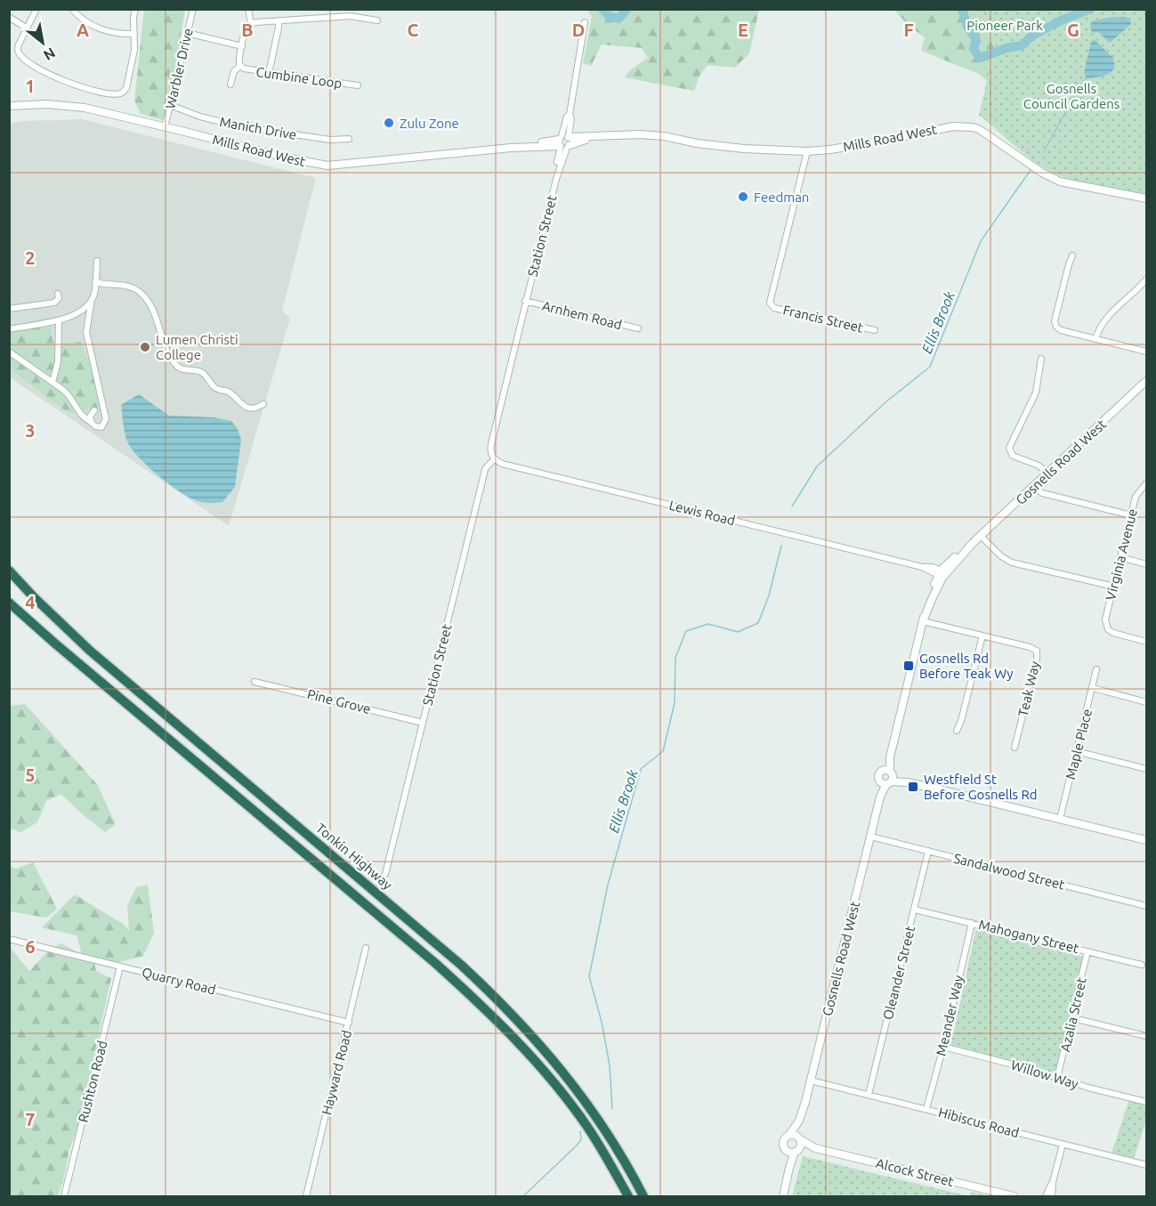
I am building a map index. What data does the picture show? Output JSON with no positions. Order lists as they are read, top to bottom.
{
  "streets": {
    "highway": ["Tonkin Highway"],
    "main road": ["Mills Road West", "Gosnells Road West", "Alcock Street"],
    "street": [
      "Warbler Drive",
      "Cumbine Loop",
      "Manich Drive",
      "Station Street",
      "Arnhem Road",
      "Francis Street",
      "Lewis Road",
      "Virginia Avenue",
      "Teak Way",
      "Pine Grove",
      "Maple Place",
      "Sandalwood Street",
      "Mahogany Street",
      "Oleander Street",
      "Quarry Road",
      "Azalia Street",
      "Meander Way",
      "Hayward Road",
      "Willow Way",
      "Rushton Road",
      "Hibiscus Road"
    ]
  },
  "crossings": [
    ["Warbler Drive", "Manich Drive"],
    ["Warbler Drive", "Mills Road West"],
    ["Mills Road West", "Station Street"],
    ["Mills Road West", "Francis Street"],
    ["Station Street", "Arnhem Road"],
    ["Station Street", "Lewis Road"],
    ["Station Street", "Pine Grove"],
    ["Gosnells Road West", "Lewis Road"],
    ["Gosnells Road West", "Teak Way"],
    ["Gosnells Road West", "Sandalwood Street"],
    ["Gosnells Road West", "Hibiscus Road"],
    ["Gosnells Road West", "Alcock Street"],
    ["Sandalwood Street", "Oleander Street"],
    ["Mahogany Street", "Oleander Street"],
    ["Mahogany Street", "Azalia Street"],
    ["Mahogany Street", "Meander Way"],
    ["Oleander Street", "Hibiscus Road"],
    ["Quarry Road", "Hayward Road"],
    ["Quarry Road", "Rushton Road"],
    ["Azalia Street", "Willow Way"],
    ["Meander Way", "Willow Way"],
    ["Meander Way", "Hibiscus Road"]
  ],
  "water": ["Ellis Brook"],
  "parks": ["Pioneer Park", "Gosnells Council Gardens"],
  "places": {
    "other": ["Zulu Zone", "Feedman", "Lumen Christi College"],
    "transit": ["Gosnells Rd Before Teak Wy", "Westfield St Before Gosnells Rd"]
  },
  "north": "bottom right",
  "grid": {
    "columns": [
      "A",
      "B",
      "C",
      "D",
      "E",
      "F",
      "G"
    ],
    "rows": [
      "1",
      "2",
      "3",
      "4",
      "5",
      "6",
      "7"
    ]
  }
}
